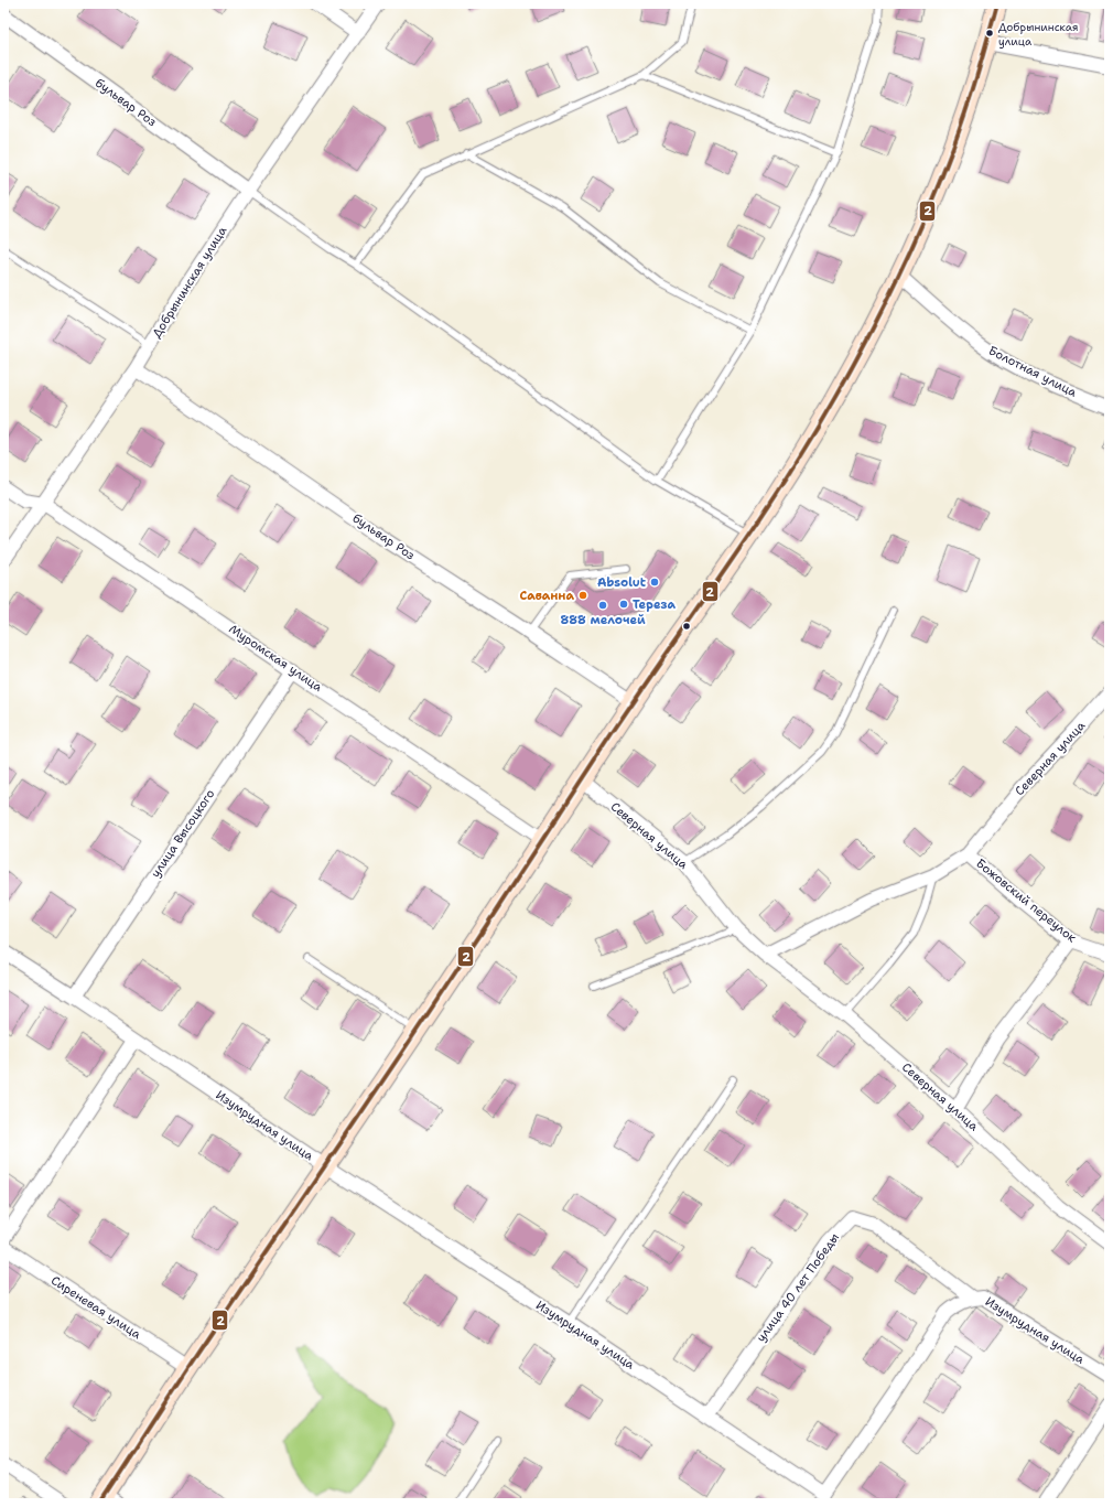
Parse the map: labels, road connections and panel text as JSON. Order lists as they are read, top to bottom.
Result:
{
  "streets": {
    "street": [
      "бульвар Роз",
      "Добрынинская улица",
      "Болотная улица",
      "Муромская улица",
      "Северная улица",
      "улица Высоцкого",
      "Божовский переулок",
      "Изумрудная улица",
      "улица 40 лет Победы",
      "Сиреневая улица"
    ]
  },
  "crossings": [
    ["бульвар Роз", "Добрынинская улица"],
    ["Добрынинская улица", "Муромская улица"],
    ["Муромская улица", "улица Высоцкого"],
    ["Северная улица", "Божовский переулок"],
    ["улица Высоцкого", "Изумрудная улица"],
    ["Изумрудная улица", "улица 40 лет Победы"]
  ],
  "places": [
    "Добрынинская улица",
    "Absolut",
    "Саванна",
    "Тереза",
    "888 мелочей"
  ],
  "lines": ["transit line 2"]
}
